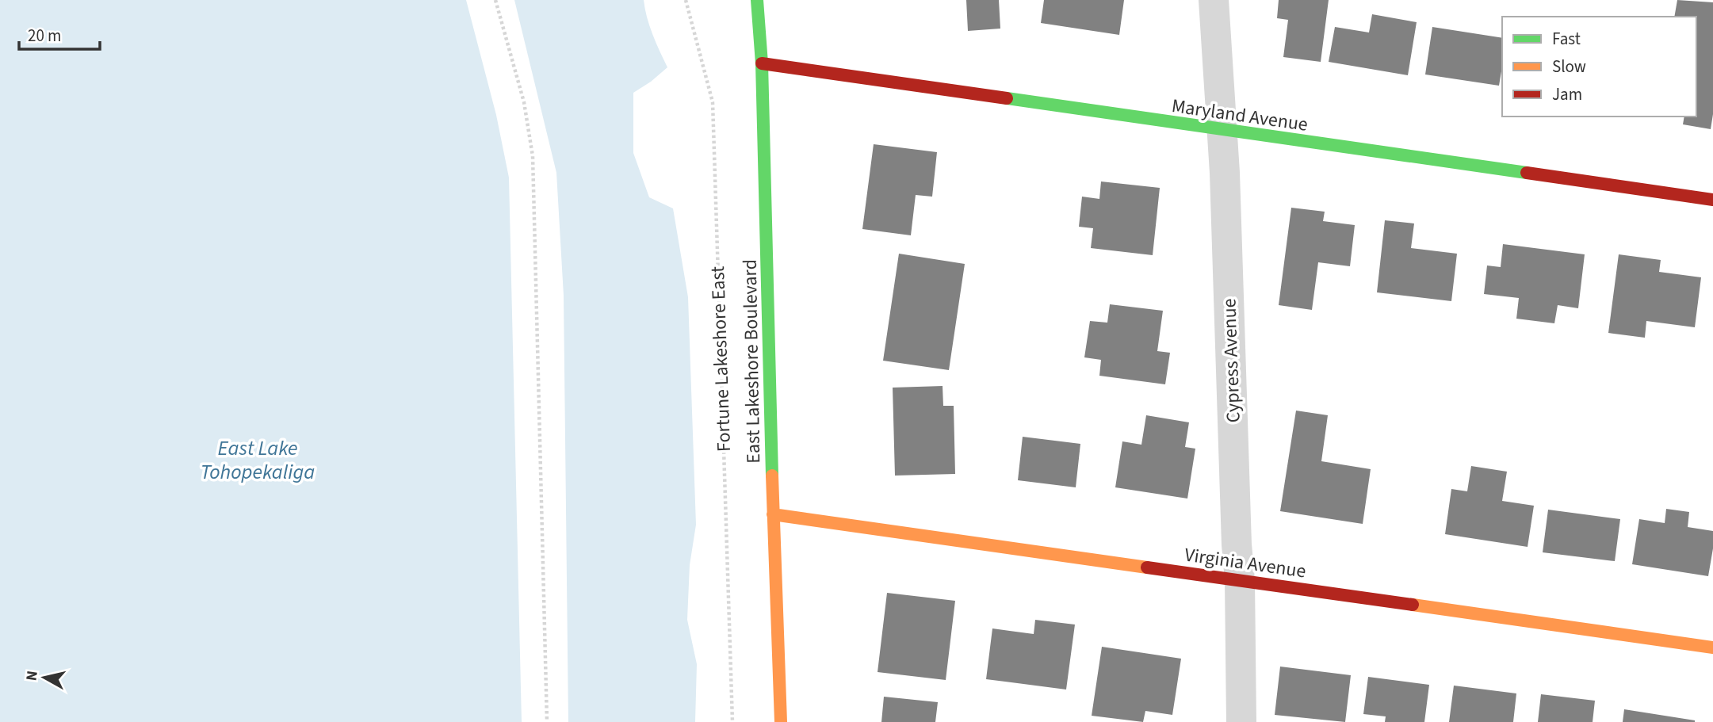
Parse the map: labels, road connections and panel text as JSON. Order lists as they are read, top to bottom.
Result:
{
  "streets": {
    "street": [
      "Maryland Avenue",
      "Cypress Avenue",
      "East Lakeshore Boulevard",
      "Virginia Avenue"
    ],
    "path": ["Fortune Lakeshore East"]
  },
  "crossings": [
    ["Maryland Avenue", "Cypress Avenue"],
    ["Maryland Avenue", "East Lakeshore Boulevard"],
    ["Cypress Avenue", "Virginia Avenue"],
    ["East Lakeshore Boulevard", "Virginia Avenue"]
  ],
  "water": ["East Lake Tohopekaliga"],
  "legend": ["Fast", "Slow", "Jam"],
  "scale_bar": "20 m",
  "north": "left"
}
